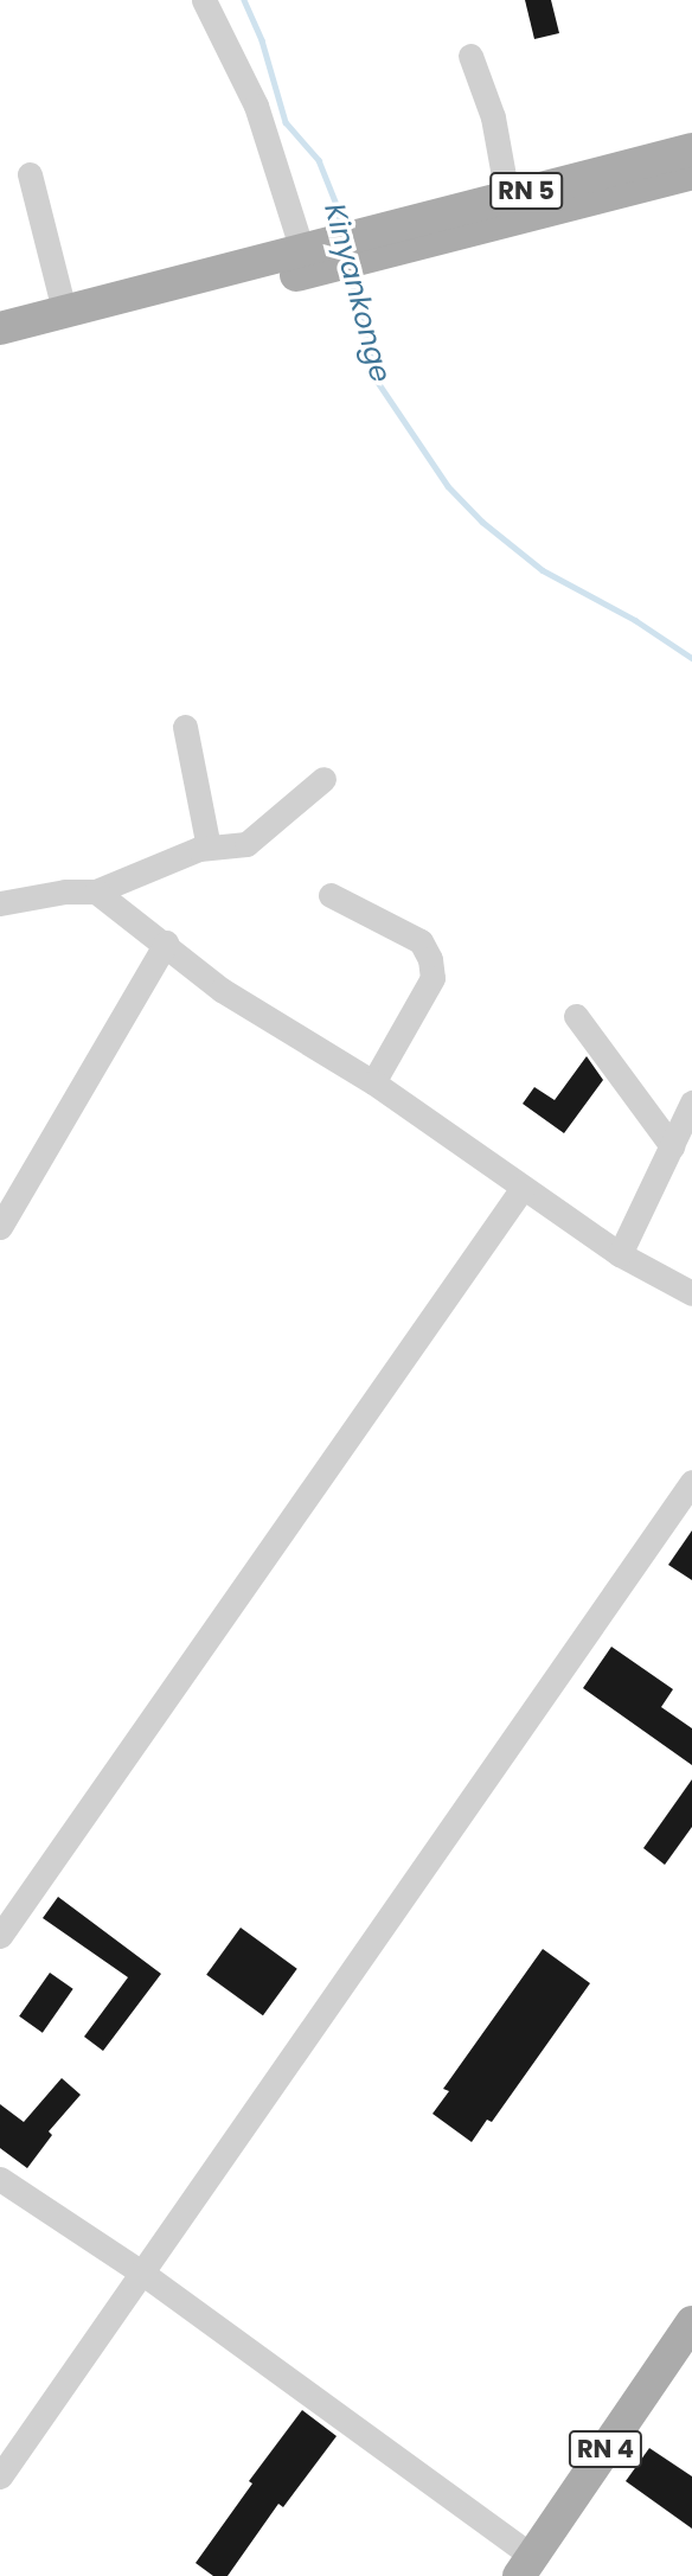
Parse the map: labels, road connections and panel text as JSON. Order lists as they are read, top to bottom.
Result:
{
  "streets": {
    "main road": ["RN 5", "RN 4"]
  },
  "water": ["Kinyankonge"]
}
